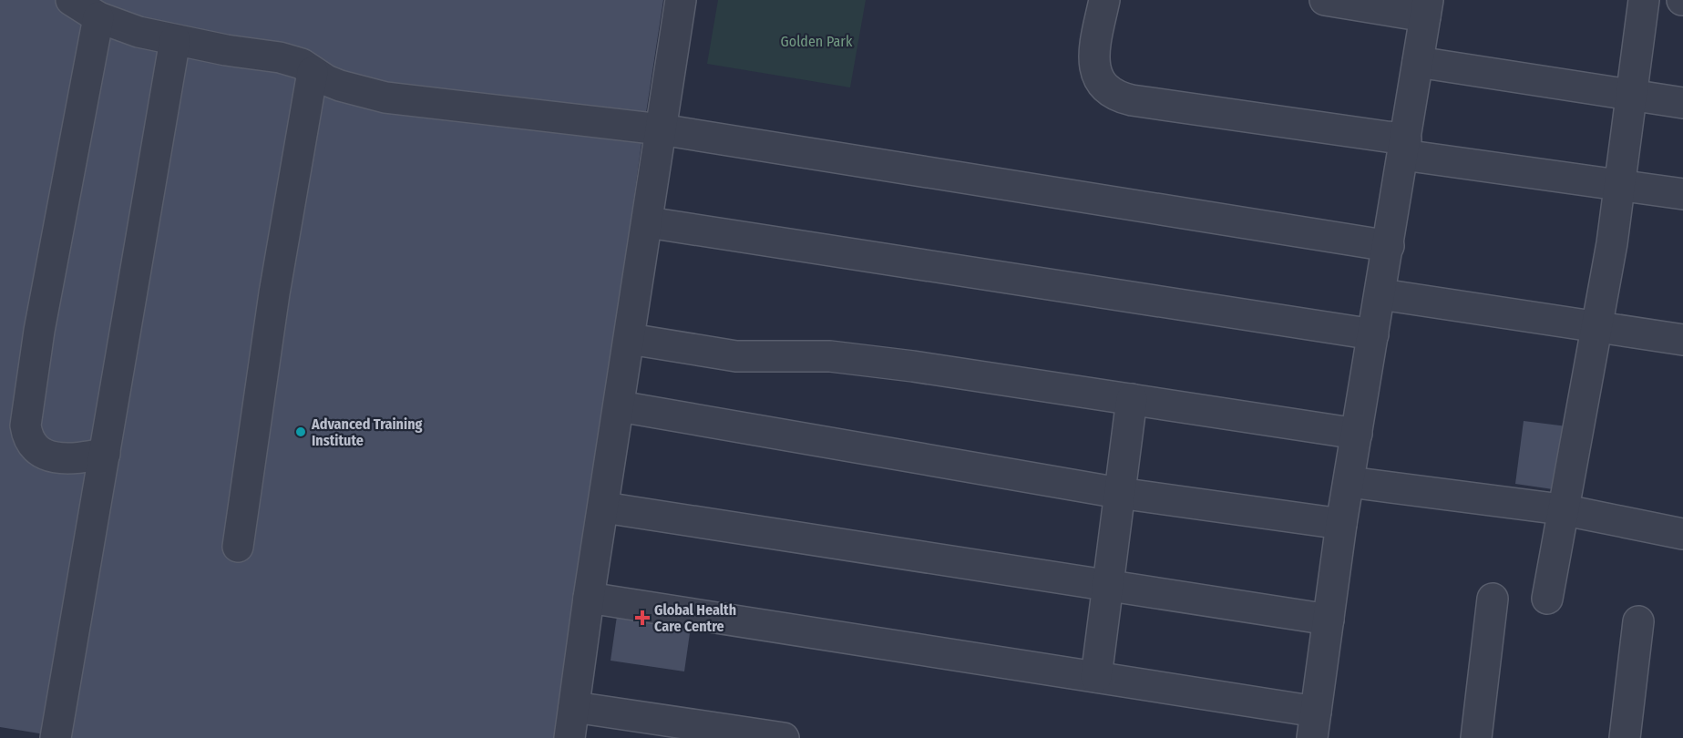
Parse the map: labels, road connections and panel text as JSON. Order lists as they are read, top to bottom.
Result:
{
  "parks": ["Golden Park"],
  "places": {
    "other": ["Advanced Training Institute"],
    "health": ["Global Health Care Centre"]
  }
}
